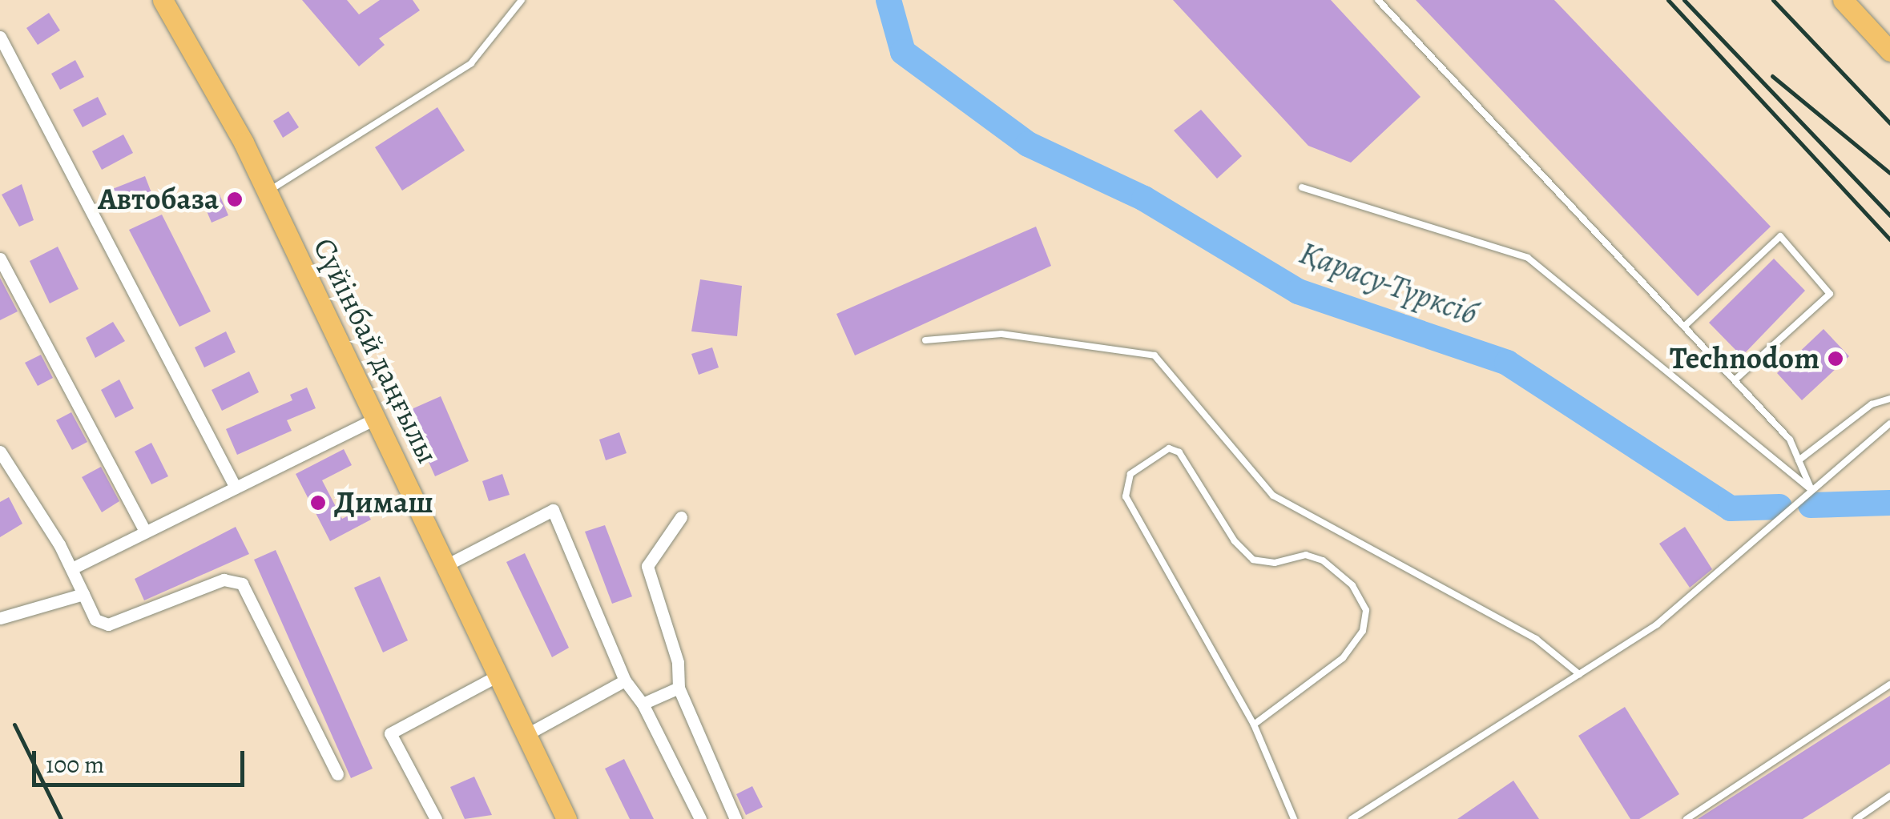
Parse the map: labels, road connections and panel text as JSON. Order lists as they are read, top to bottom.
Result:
{
  "streets": {
    "main road": ["Сүйінбай даңғылы"]
  },
  "water": ["Қарасу-Түрксіб"],
  "places": ["Автобаза", "Technodom", "Димаш"],
  "scale_bar": "100 m"
}
